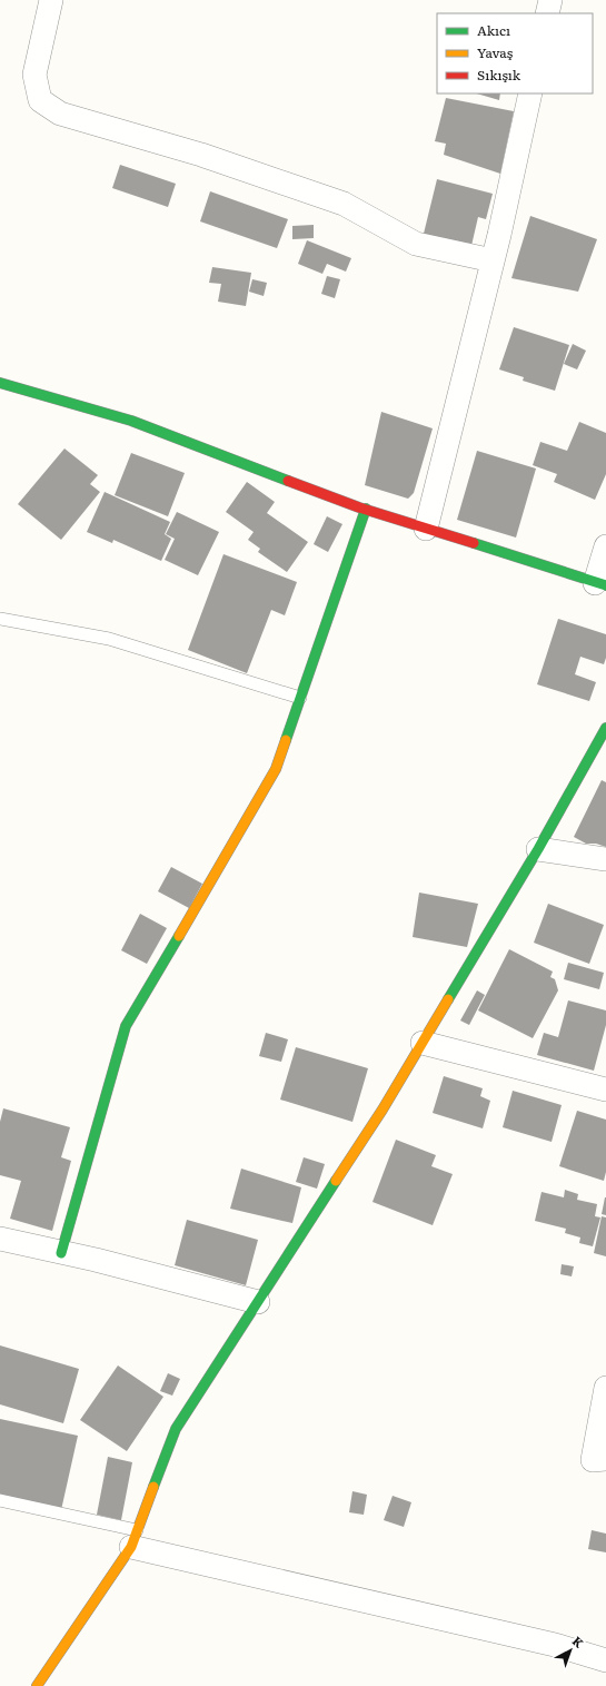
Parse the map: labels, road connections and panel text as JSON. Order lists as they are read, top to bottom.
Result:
{
  "legend": ["Akıcı", "Yavaş", "Sıkışık"],
  "north": "top right"
}
